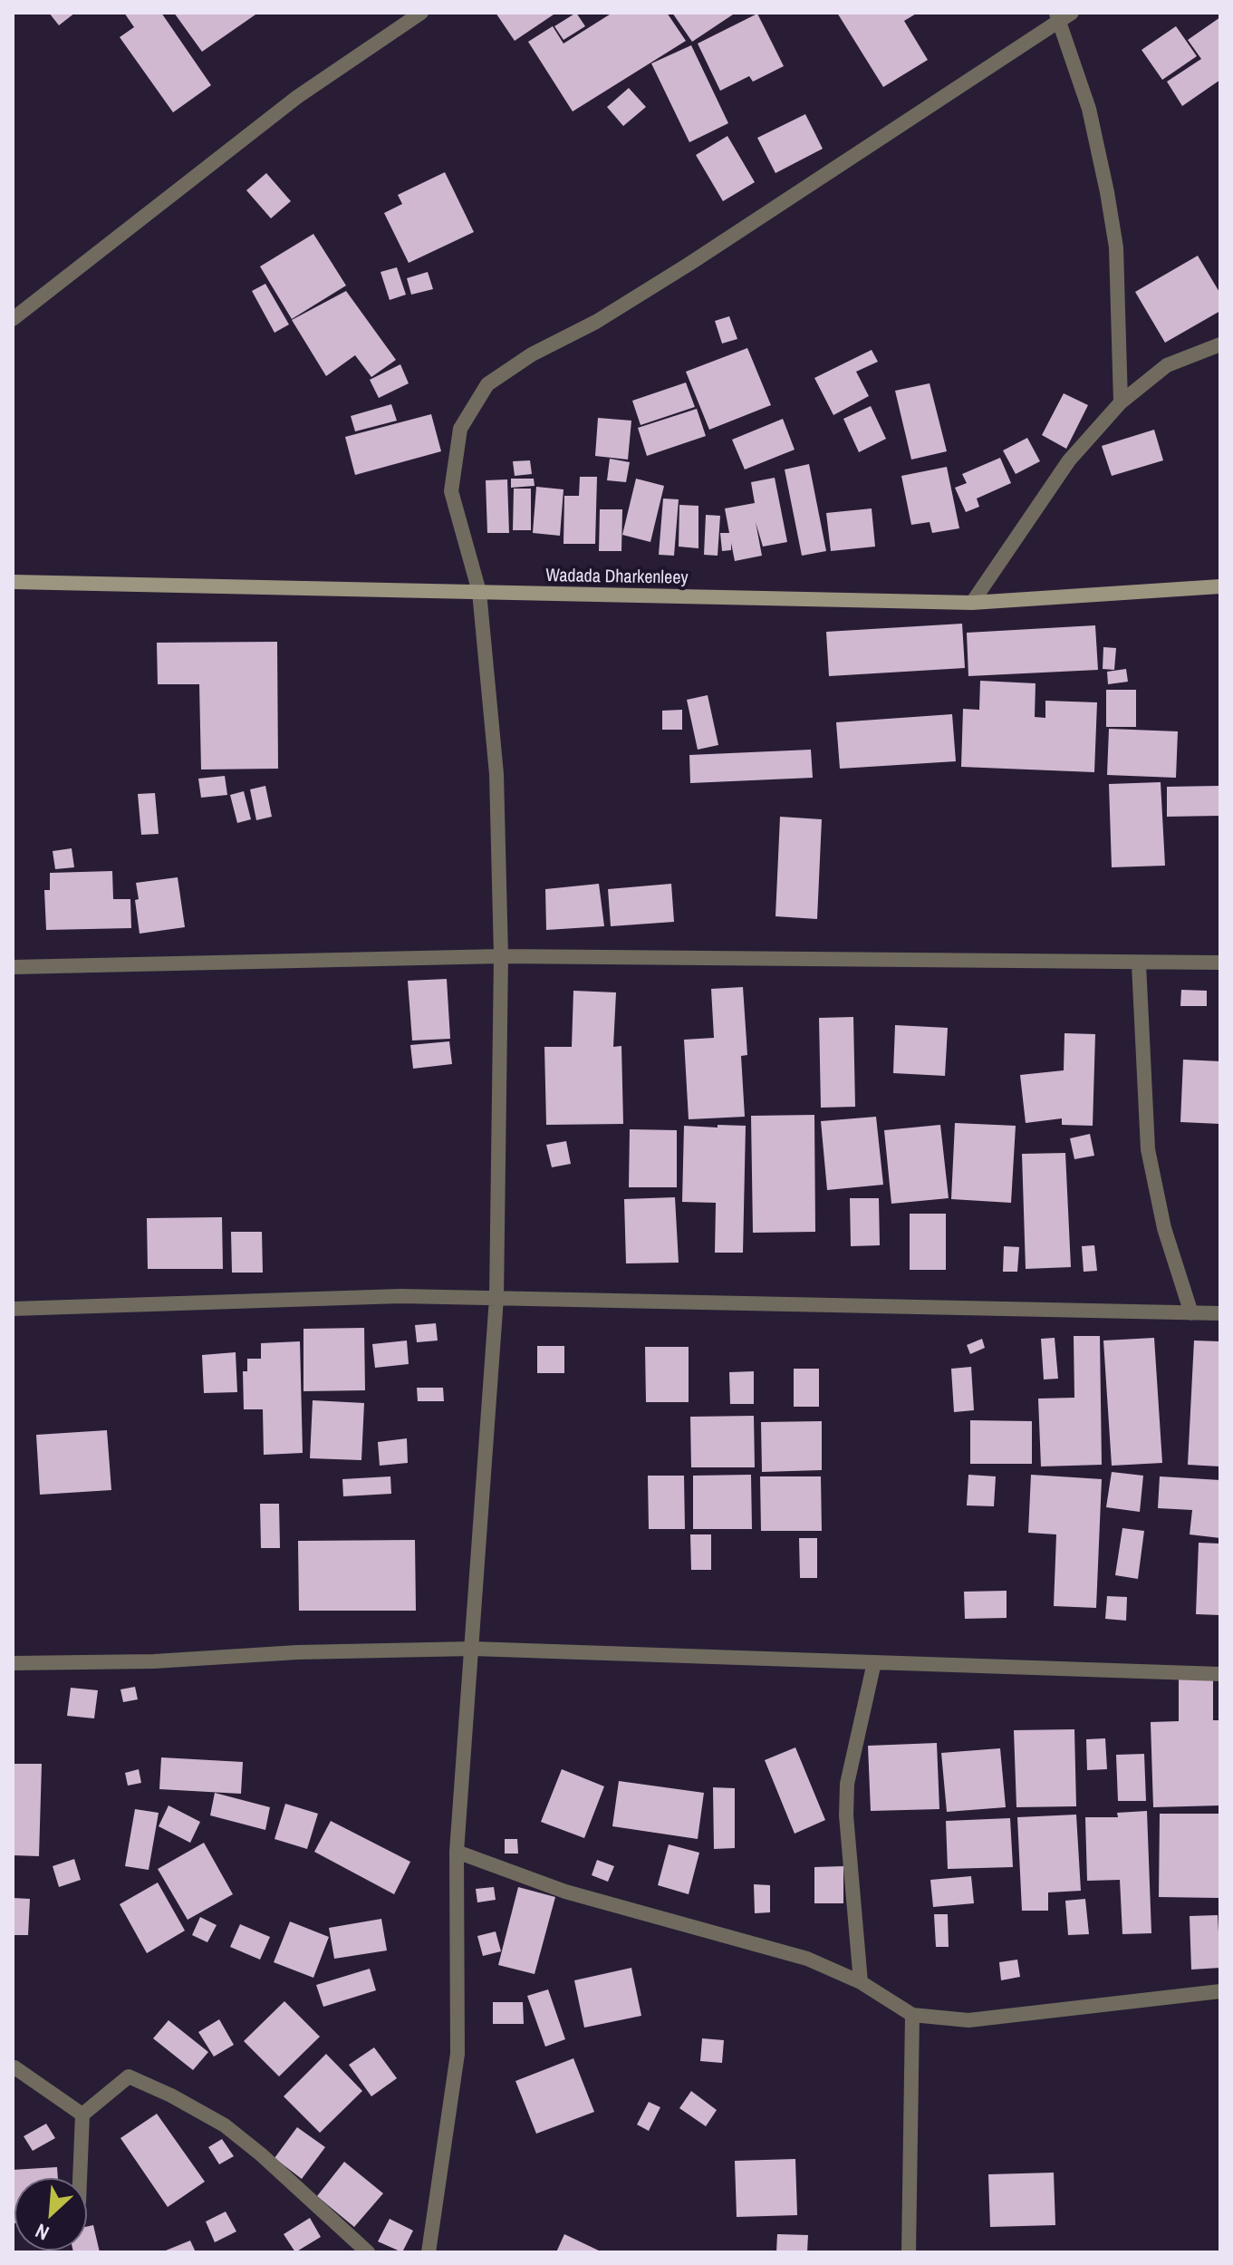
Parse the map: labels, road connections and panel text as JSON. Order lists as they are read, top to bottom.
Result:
{
  "streets": {
    "main road": ["Wadada Dharkenleey"]
  },
  "north": "bottom left"
}
